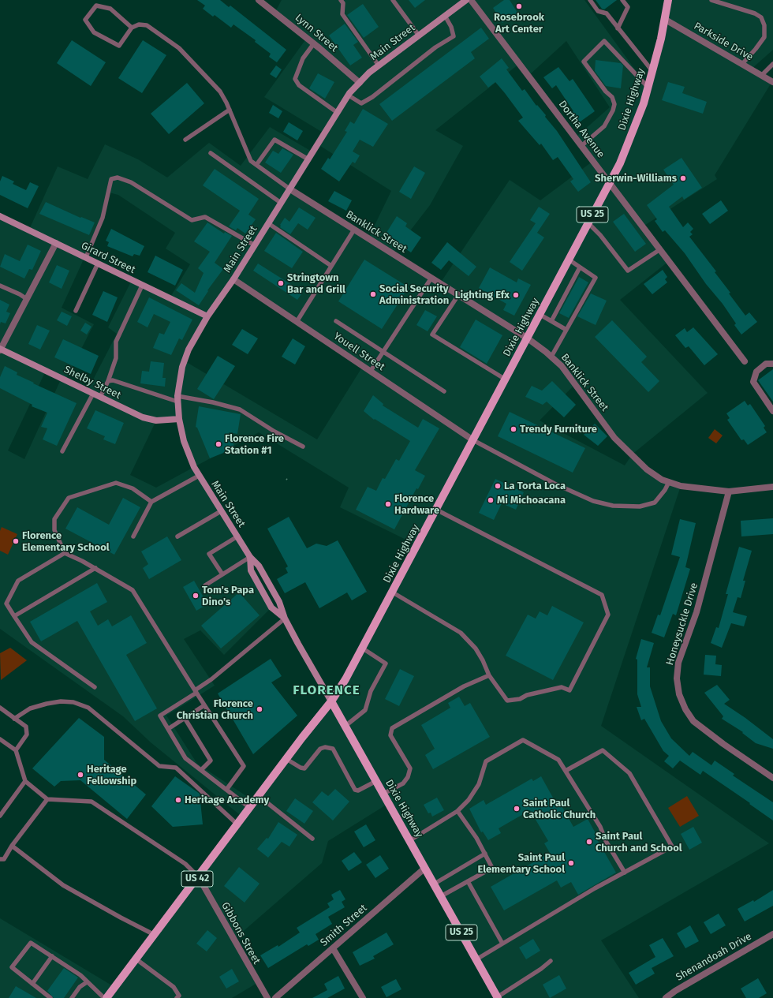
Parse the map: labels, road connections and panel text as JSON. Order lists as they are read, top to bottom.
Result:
{
  "streets": {
    "main road": ["Dixie Highway", "US 25", "US 42"],
    "street": [
      "Lynn Street",
      "Parkside Drive",
      "Main Street",
      "Dortha Avenue",
      "Banklick Street",
      "Girard Street",
      "Youell Street",
      "Shelby Street",
      "Honeysuckle Drive",
      "Smith Street",
      "Gibbons Street",
      "Shenandoah Drive"
    ]
  },
  "crossings": [
    ["Lynn Street", "Main Street"],
    ["Parkside Drive", "Dixie Highway"],
    ["Main Street", "Dixie Highway"],
    ["Main Street", "Banklick Street"],
    ["Main Street", "Girard Street"],
    ["Main Street", "Youell Street"],
    ["Main Street", "Shelby Street"],
    ["Main Street", "US 42"],
    ["Dixie Highway", "Dortha Avenue"],
    ["Dixie Highway", "Banklick Street"],
    ["Dixie Highway", "Youell Street"],
    ["Dixie Highway", "US 42"],
    ["Dixie Highway", "Smith Street"],
    ["Banklick Street", "Honeysuckle Drive"],
    ["US 42", "Gibbons Street"]
  ],
  "districts": ["FLORENCE"],
  "places": [
    "Rosebrook Art Center",
    "Sherwin-Williams",
    "Stringtown Bar and Grill",
    "Social Security Administration",
    "Lighting Efx",
    "Trendy Furniture",
    "Florence Fire Station #1",
    "La Torta Loca",
    "Mi Michoacana",
    "Florence Hardware",
    "Florence Elementary School",
    "Tom's Papa Dino's",
    "Florence Christian Church",
    "Heritage Fellowship",
    "Heritage Academy",
    "Saint Paul Catholic Church",
    "Saint Paul Church and School",
    "Saint Paul Elementary School"
  ]
}
